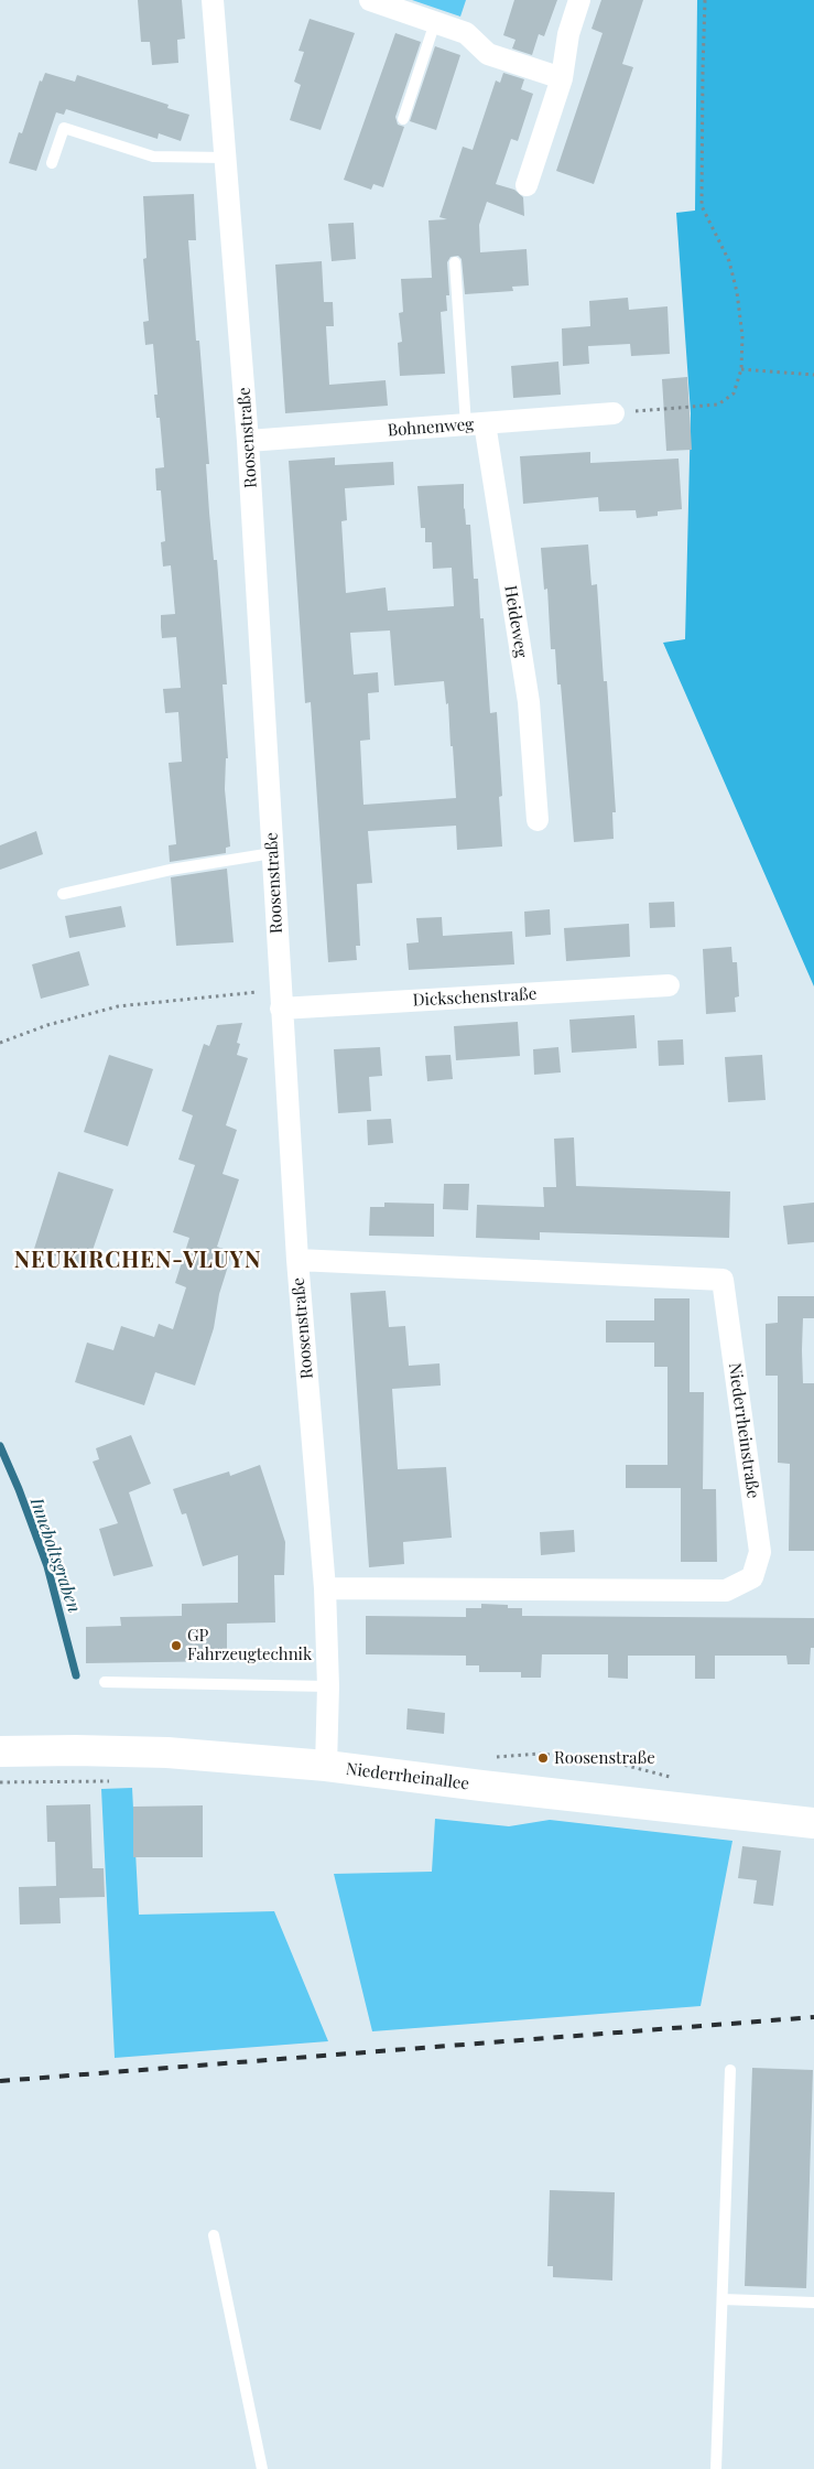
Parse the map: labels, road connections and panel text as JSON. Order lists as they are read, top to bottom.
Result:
{
  "streets": {
    "main road": ["Niederrheinallee"],
    "street": [
      "Bohnenweg",
      "Roosenstraße",
      "Heideweg",
      "Dickschenstraße",
      "Niederrheinstraße"
    ]
  },
  "crossings": [
    ["Bohnenweg", "Roosenstraße"],
    ["Bohnenweg", "Heideweg"],
    ["Roosenstraße", "Dickschenstraße"],
    ["Roosenstraße", "Niederrheinstraße"],
    ["Roosenstraße", "Niederrheinallee"]
  ],
  "districts": ["NEUKIRCHEN-VLUYN"],
  "water": ["Inneboltsgraben"],
  "places": ["GP Fahrzeugtechnik", "Roosenstraße"]
}
